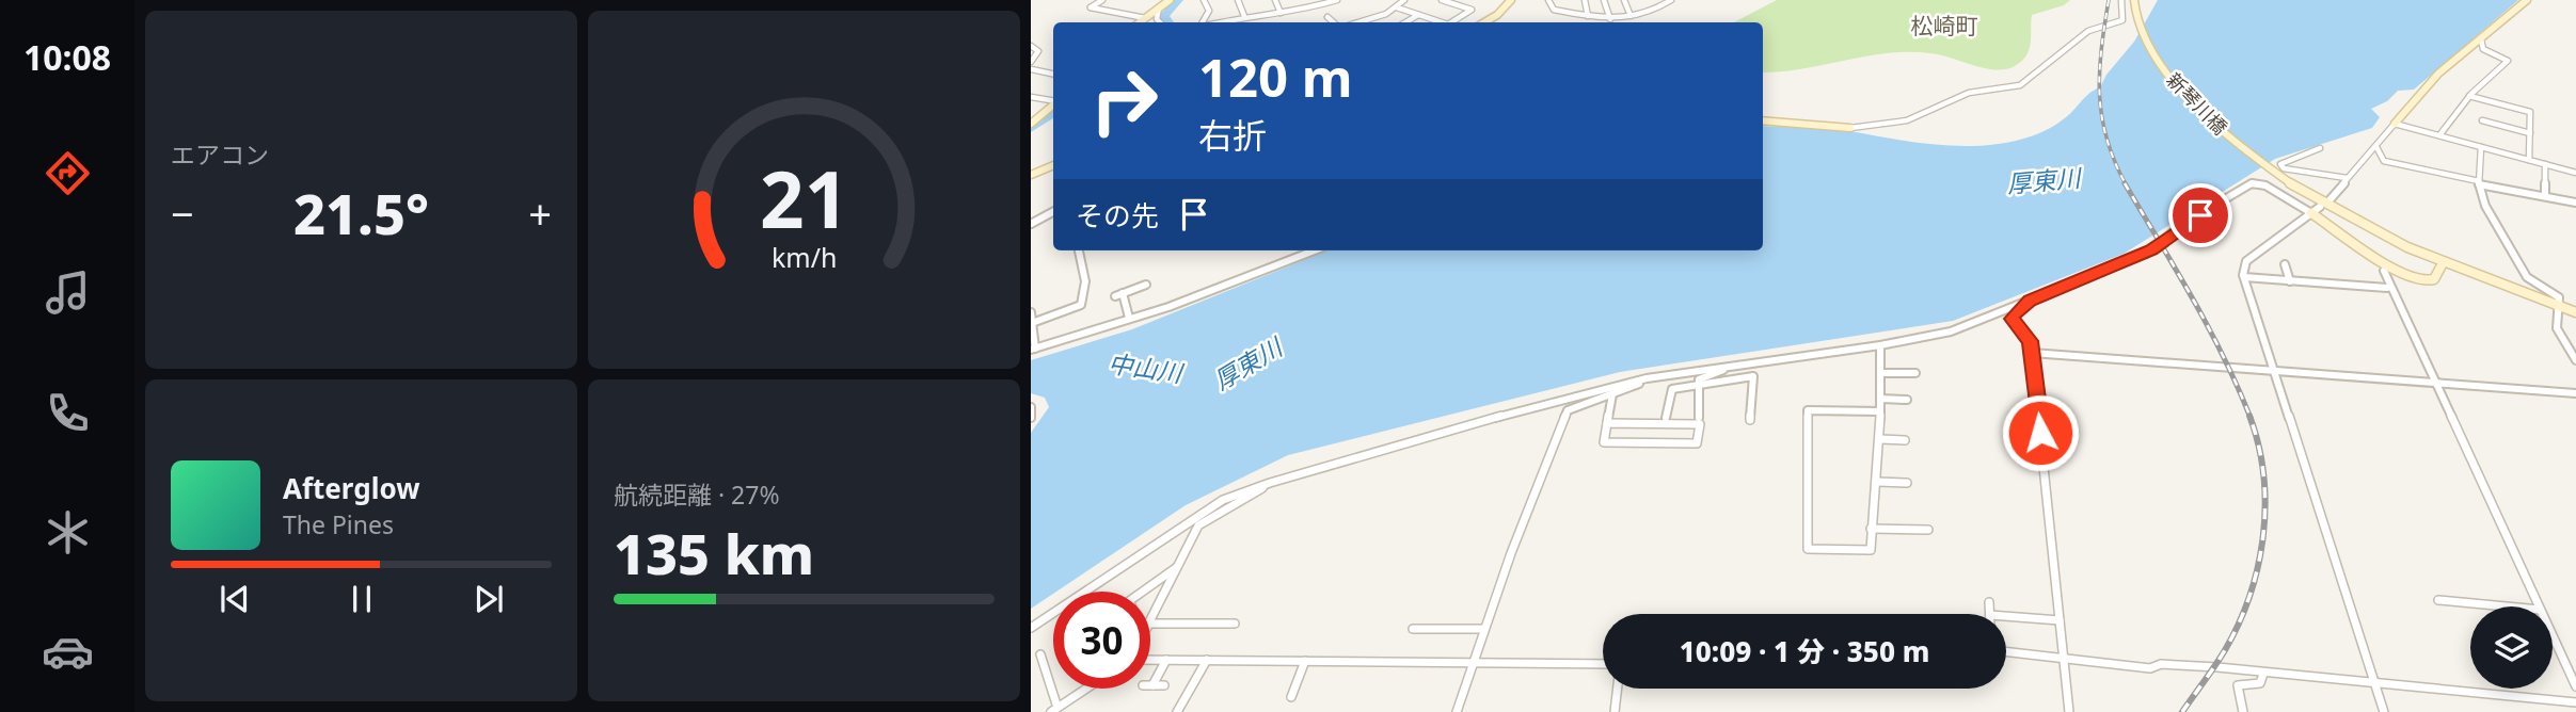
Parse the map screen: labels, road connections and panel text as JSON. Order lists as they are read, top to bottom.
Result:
{
  "streets": {
    "street": ["新琴川橋"]
  },
  "districts": ["松崎町"],
  "water": ["厚東川", "中山川"],
  "page": {
    "tabs": "10:08",
    "tile": [
      "エアコン",
      ["航続距離 · 27%", "135 km"]
    ],
    "turn": ["120 m", "右折"],
    "then": "その先",
    "heat": ["−", "21.5°", "+"],
    "song": ["Afterglow", "The Pines"],
    "limit": "30",
    "trip": "10:09 · 1 分 · 350 m",
    "gauge": ["21", "km/h"]
  }
}
